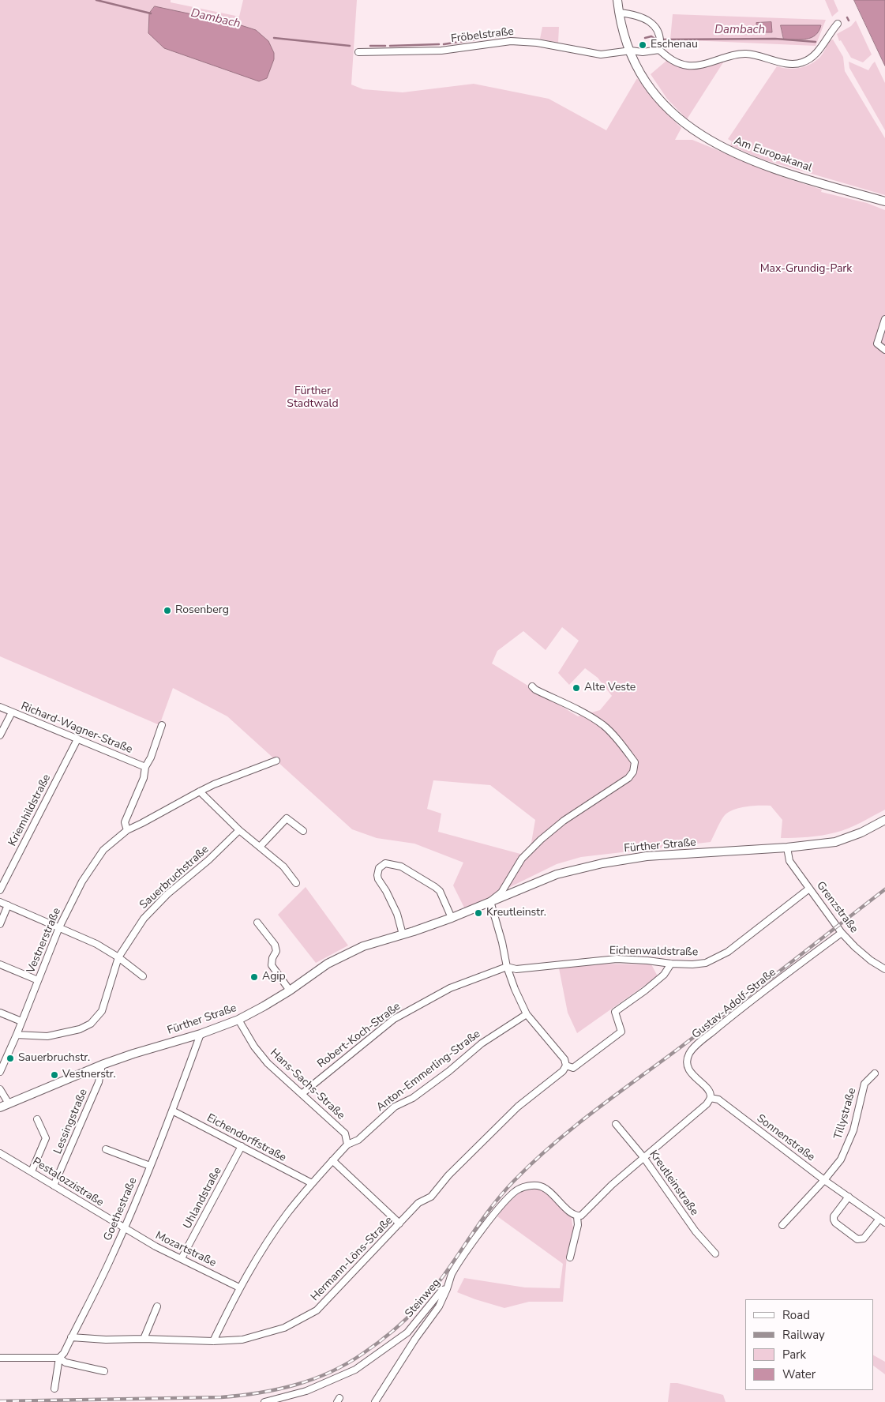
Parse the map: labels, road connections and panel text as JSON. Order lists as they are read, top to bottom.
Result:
{
  "streets": {
    "main road": ["Am Europakanal", "Fürther Straße"],
    "street": [
      "Fröbelstraße",
      "Richard-Wagner-Straße",
      "Kriemhildstraße",
      "Sauerbruchstraße",
      "Grenzstraße",
      "Vestnerstraße",
      "Eichenwaldstraße",
      "Gustav-Adolf-Straße",
      "Robert-Koch-Straße",
      "Anton-Emmerling-Straße",
      "Hans-Sachs-Straße",
      "Tillystraße",
      "Lessingstraße",
      "Eichendorffstraße",
      "Sonnenstraße",
      "Pestalozzistraße",
      "Kreutleinstraße",
      "Uhlandstraße",
      "Goethestraße",
      "Mozartstraße",
      "Hermann-Löns-Straße",
      "Steinweg"
    ]
  },
  "crossings": [
    ["Fröbelstraße", "Am Europakanal"],
    ["Richard-Wagner-Straße", "Kriemhildstraße"],
    ["Fürther Straße", "Grenzstraße"],
    ["Fürther Straße", "Hans-Sachs-Straße"],
    ["Fürther Straße", "Lessingstraße"],
    ["Fürther Straße", "Goethestraße"],
    ["Sauerbruchstraße", "Vestnerstraße"],
    ["Grenzstraße", "Eichenwaldstraße"],
    ["Grenzstraße", "Gustav-Adolf-Straße"],
    ["Eichenwaldstraße", "Robert-Koch-Straße"],
    ["Gustav-Adolf-Straße", "Sonnenstraße"],
    ["Robert-Koch-Straße", "Hans-Sachs-Straße"],
    ["Anton-Emmerling-Straße", "Hans-Sachs-Straße"],
    ["Anton-Emmerling-Straße", "Eichendorffstraße"],
    ["Anton-Emmerling-Straße", "Mozartstraße"],
    ["Anton-Emmerling-Straße", "Hermann-Löns-Straße"],
    ["Tillystraße", "Sonnenstraße"],
    ["Lessingstraße", "Pestalozzistraße"],
    ["Eichendorffstraße", "Uhlandstraße"],
    ["Eichendorffstraße", "Goethestraße"],
    ["Pestalozzistraße", "Goethestraße"],
    ["Pestalozzistraße", "Mozartstraße"],
    ["Uhlandstraße", "Mozartstraße"],
    ["Goethestraße", "Mozartstraße"],
    ["Goethestraße", "Hermann-Löns-Straße"]
  ],
  "water": ["Dambach"],
  "parks": ["Max-Grundig-Park", "Fürther Stadtwald"],
  "places": [
    "Eschenau",
    "Rosenberg",
    "Alte Veste",
    "Kreutleinstr.",
    "Agip",
    "Sauerbruchstr.",
    "Vestnerstr."
  ],
  "legend": [
    "Road",
    "Railway",
    "Park",
    "Water"
  ]
}
